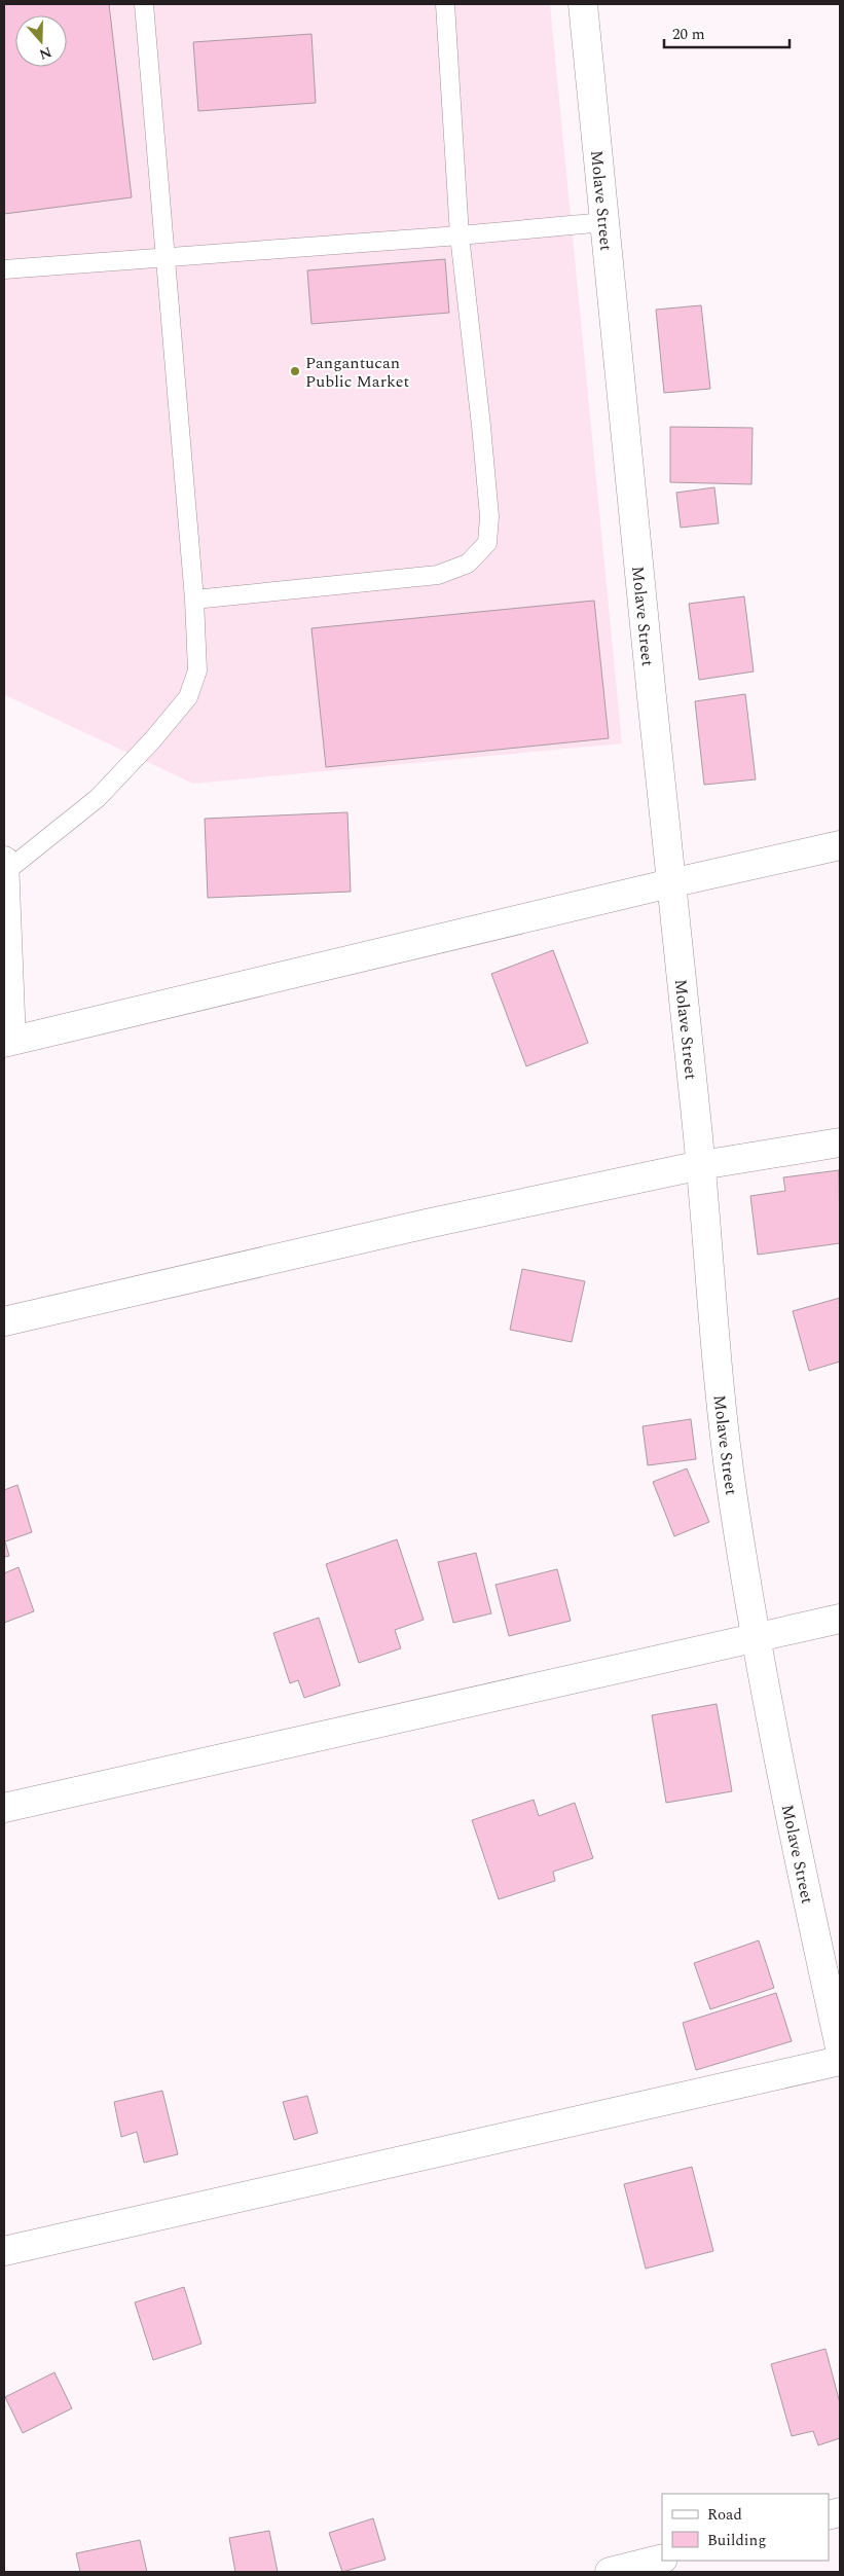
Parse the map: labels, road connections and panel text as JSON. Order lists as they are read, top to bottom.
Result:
{
  "streets": {
    "street": ["Molave Street"]
  },
  "places": ["Pangantucan Public Market"],
  "legend": ["Road", "Building"],
  "scale_bar": "20 m",
  "north": "bottom"
}
